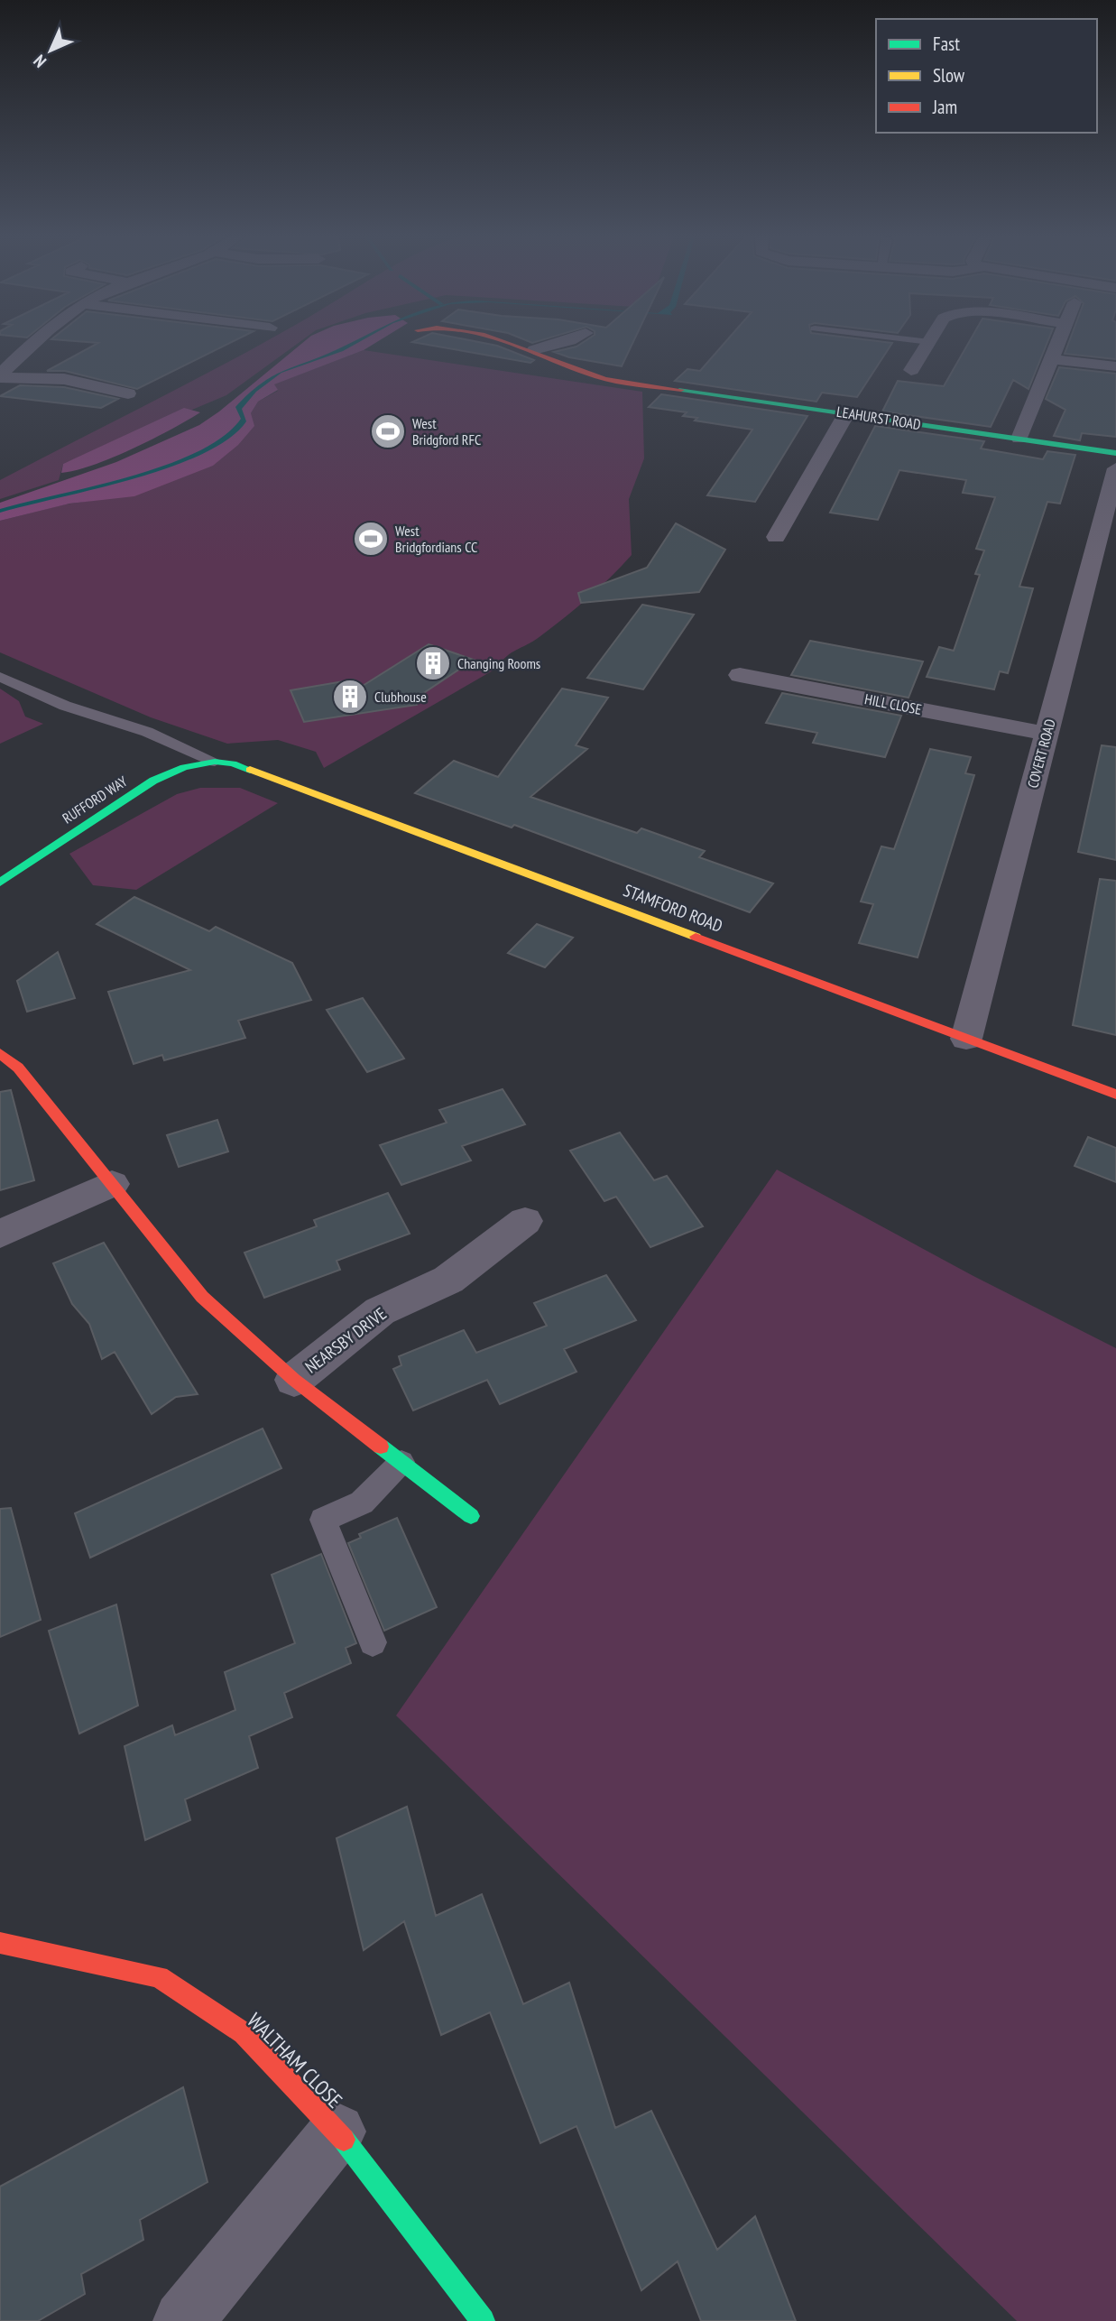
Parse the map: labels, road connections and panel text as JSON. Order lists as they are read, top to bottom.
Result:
{
  "streets": {
    "street": [
      "LEAHURST ROAD",
      "HILL CLOSE",
      "COVERT ROAD",
      "RUFFORD WAY",
      "STAMFORD ROAD",
      "NEARSBY DRIVE",
      "WALTHAM CLOSE"
    ]
  },
  "crossings": [
    ["HILL CLOSE", "COVERT ROAD"],
    ["COVERT ROAD", "STAMFORD ROAD"],
    ["RUFFORD WAY", "STAMFORD ROAD"]
  ],
  "places": {
    "sports": ["West Bridgford RFC", "West Bridgfordians CC"],
    "building": ["Changing Rooms", "Clubhouse"]
  },
  "legend": ["Fast", "Slow", "Jam"],
  "north": "bottom left"
}
